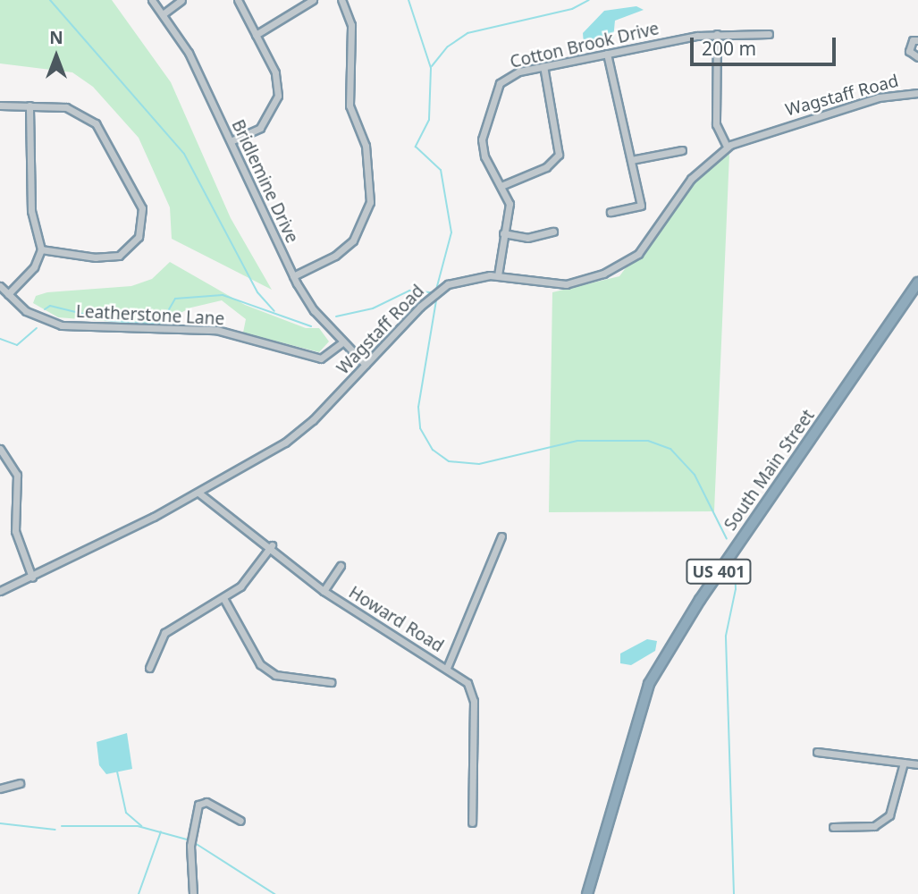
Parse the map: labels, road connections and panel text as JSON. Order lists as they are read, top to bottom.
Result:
{
  "streets": {
    "highway": ["South Main Street", "US 401"],
    "street": [
      "Cotton Brook Drive",
      "Wagstaff Road",
      "Bridlemine Drive",
      "Leatherstone Lane",
      "Howard Road"
    ]
  },
  "crossings": [
    ["Cotton Brook Drive", "Wagstaff Road"],
    ["Wagstaff Road", "Bridlemine Drive"],
    ["Wagstaff Road", "Howard Road"],
    ["Bridlemine Drive", "Leatherstone Lane"]
  ],
  "scale_bar": "200 m",
  "north": "top"
}
